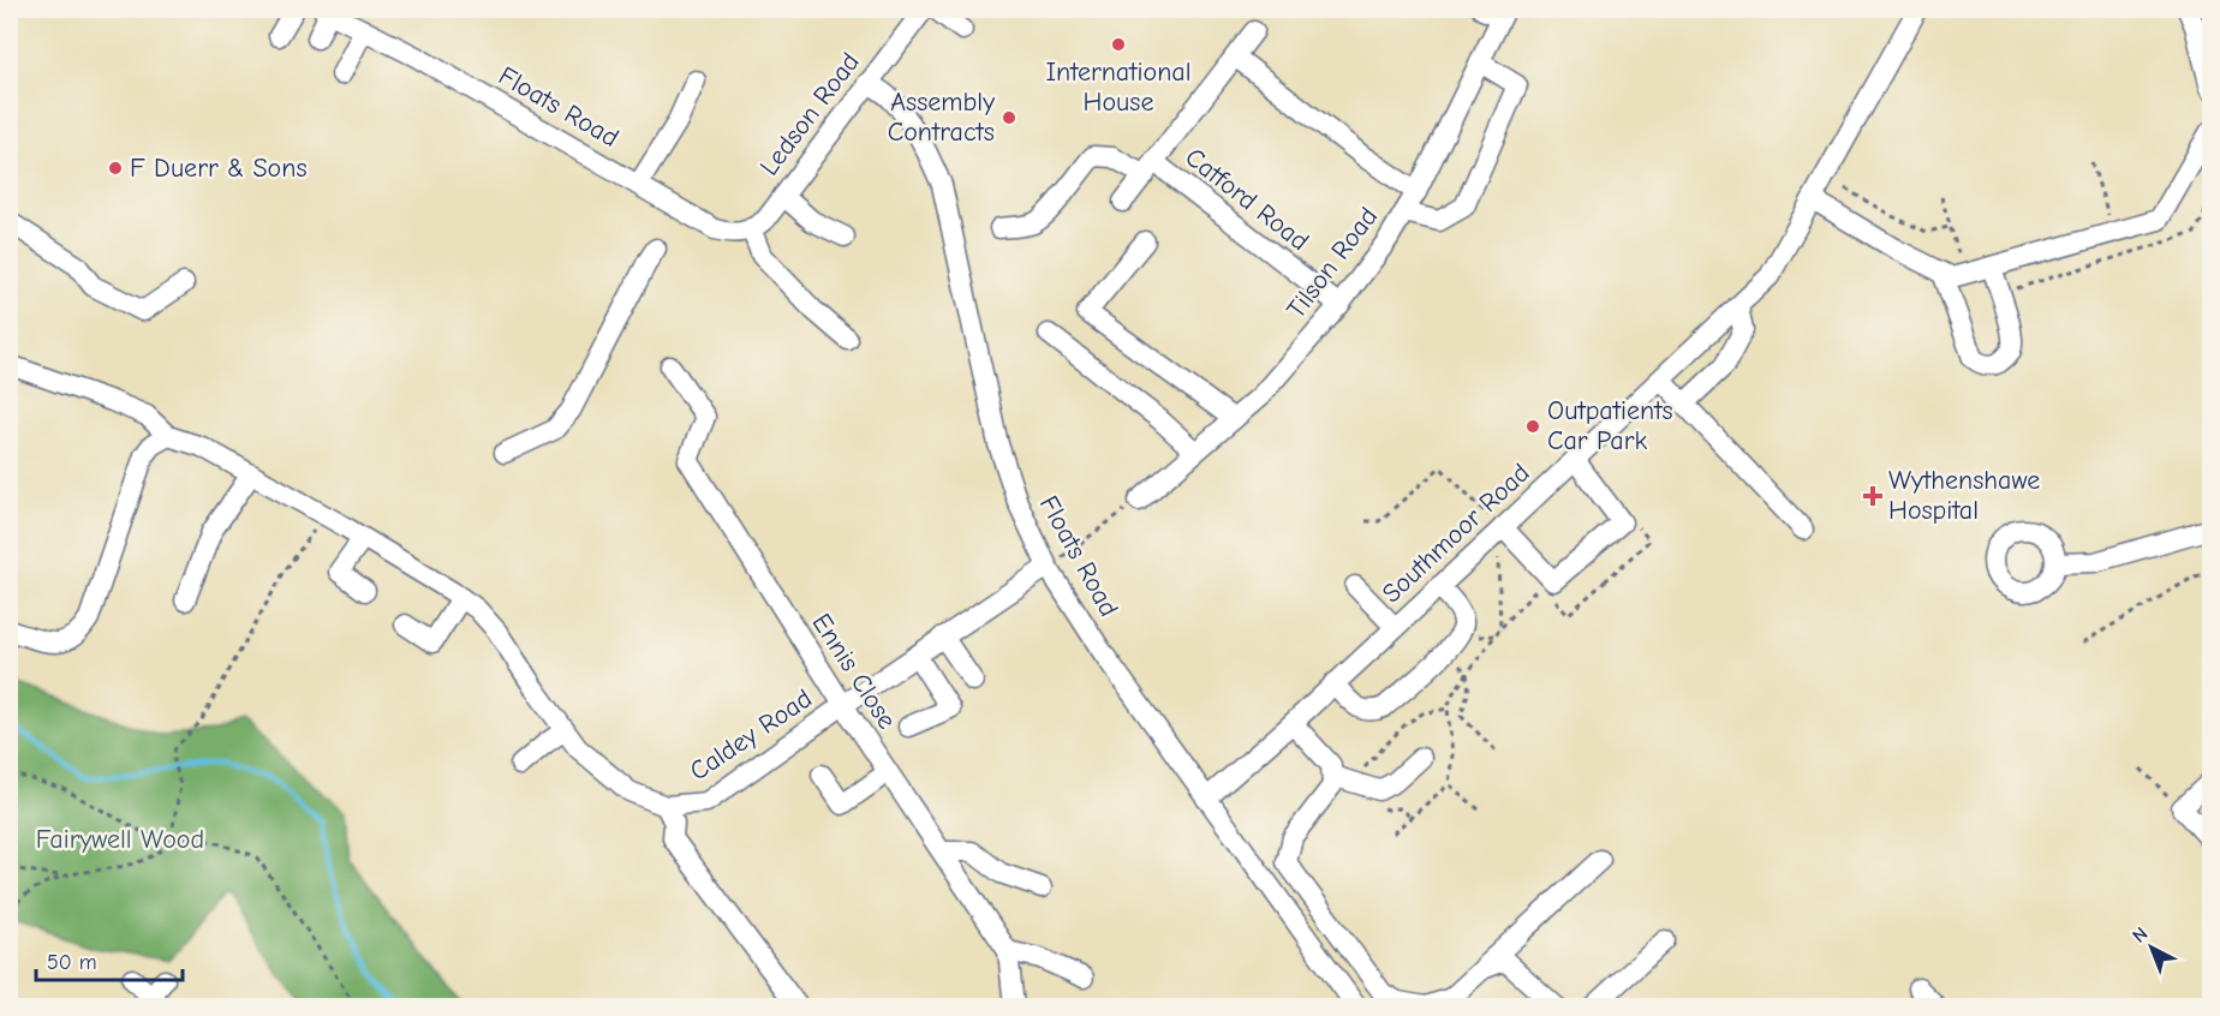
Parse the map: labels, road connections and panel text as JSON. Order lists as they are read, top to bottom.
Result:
{
  "streets": {
    "street": [
      "Floats Road",
      "Ledson Road",
      "Catford Road",
      "Tilson Road",
      "Southmoor Road",
      "Ennis Close",
      "Caldey Road"
    ]
  },
  "crossings": [
    ["Floats Road", "Ledson Road"],
    ["Floats Road", "Southmoor Road"],
    ["Floats Road", "Caldey Road"],
    ["Catford Road", "Tilson Road"],
    ["Ennis Close", "Caldey Road"]
  ],
  "parks": ["Fairywell Wood"],
  "places": {
    "other": [
      "International House",
      "Assembly Contracts",
      "F Duerr & Sons",
      "Outpatients Car Park"
    ],
    "health": ["Wythenshawe Hospital"]
  },
  "scale_bar": "50 m",
  "north": "top left"
}
